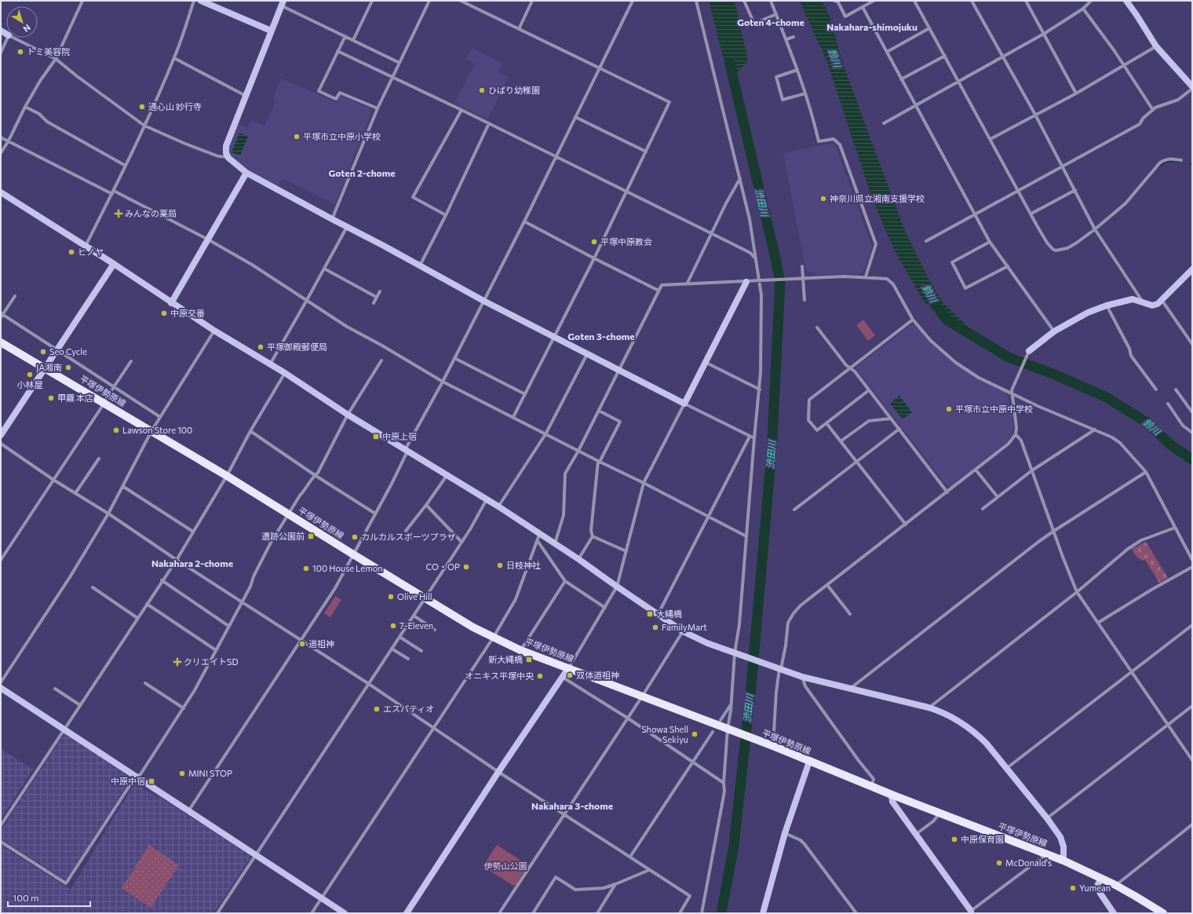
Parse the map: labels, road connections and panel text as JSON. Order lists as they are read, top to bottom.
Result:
{
  "streets": {
    "main road": ["平塚伊勢原線"]
  },
  "districts": [
    "Goten 4-chome",
    "Nakahara-shimojuku",
    "Goten 2-chome",
    "Goten 3-chome",
    "Nakahara 2-chome",
    "Nakahara 3-chome"
  ],
  "water": ["鈴川", "渋田川"],
  "parks": ["伊勢山公園"],
  "places": {
    "other": [
      "トミ美容院",
      "ひばり幼稚園",
      "通心山 妙行寺",
      "平塚市立中原小学校",
      "神奈川県立湘南支援学校",
      "平塚中原教会",
      "ヒノヤ",
      "中原交番",
      "平塚御殿郵便局",
      "Seo Cycle",
      "JA湘南",
      "小林屋",
      "甲羅 本店",
      "平塚市立中原中学校",
      "Lawson Store 100",
      "カルカルスポーツプラザ",
      "日枝神社",
      "CO・OP",
      "100 House Lemon",
      "Olive Hill",
      "7-Eleven",
      "FamilyMart",
      "道祖神",
      "双体道祖神",
      "オニキス平塚中央",
      "エスパティオ",
      "Showa Shell Sekiyu",
      "MINI STOP",
      "中原保育園",
      "McDonald's",
      "Yumean"
    ],
    "health": ["みんなの薬局", "クリエイトSD"],
    "transit": [
      "中原上宿",
      "遺跡公園前",
      "大縄橋",
      "新大縄橋",
      "中原中宿"
    ]
  },
  "scale_bar": "100 m",
  "north": "bottom right"
}
